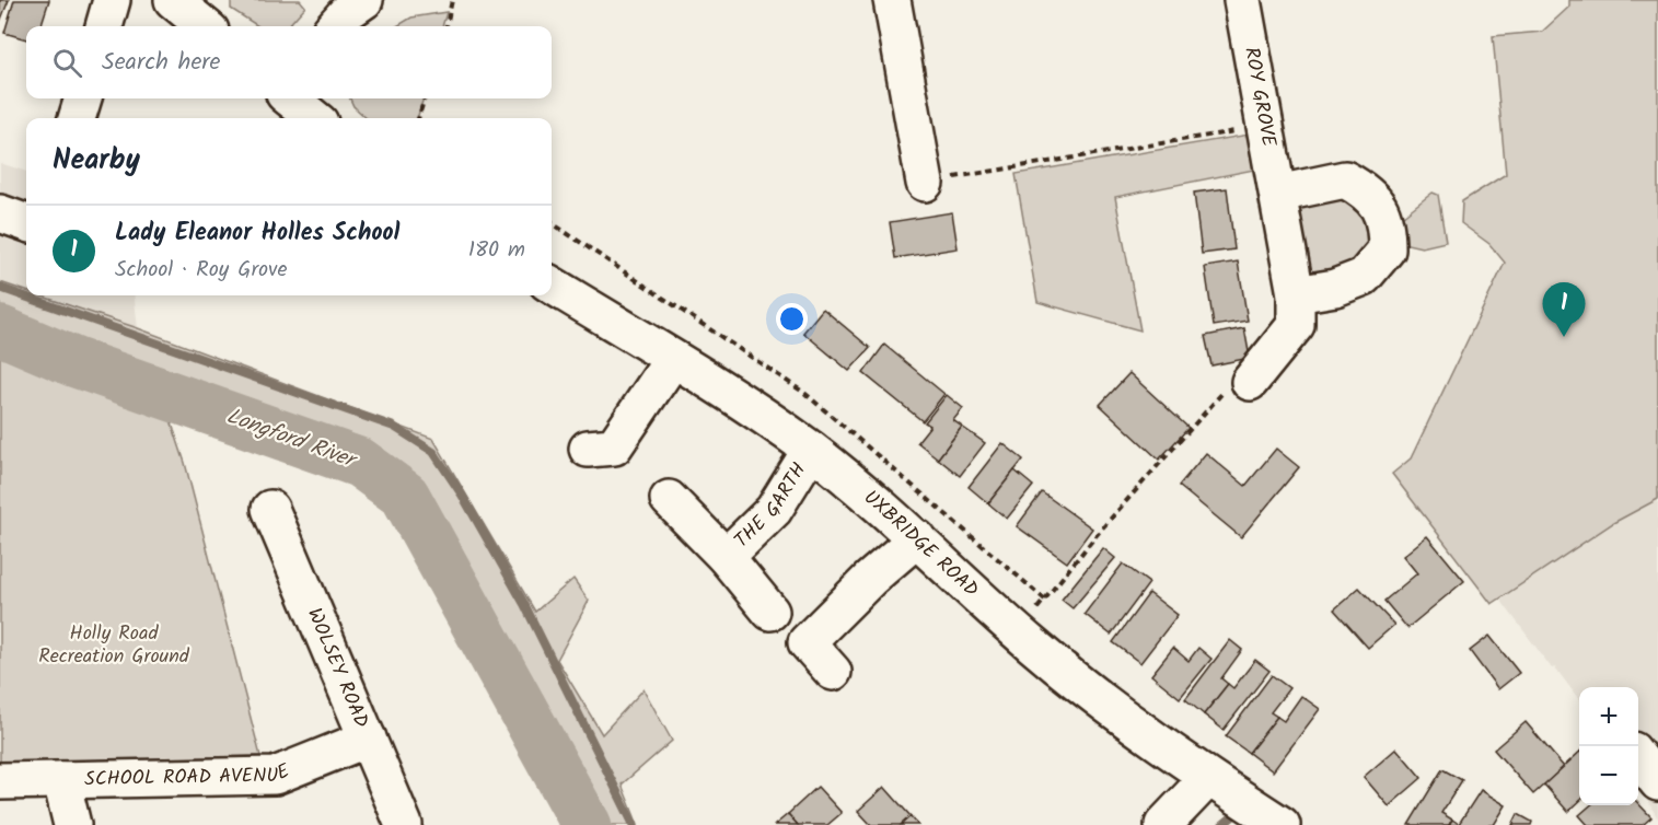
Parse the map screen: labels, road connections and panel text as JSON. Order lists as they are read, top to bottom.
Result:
{
  "streets": {
    "street": [
      "ROY GROVE",
      "THE GARTH",
      "UXBRIDGE ROAD",
      "WOLSEY ROAD",
      "SCHOOL ROAD AVENUE"
    ]
  },
  "crossings": [
    ["THE GARTH", "UXBRIDGE ROAD"],
    ["WOLSEY ROAD", "SCHOOL ROAD AVENUE"]
  ],
  "water": ["Longford River"],
  "parks": ["Holly Road Recreation Ground"],
  "page": {
    "search": "Search here",
    "heading": "Nearby",
    "list": [
      {
        "mark": "1",
        "name": "Lady Eleanor Holles School",
        "note": "School · Roy Grove",
        "value": "180 m"
      }
    ],
    "pins": "1",
    "map_buttons": ["+", "−"]
  }
}
